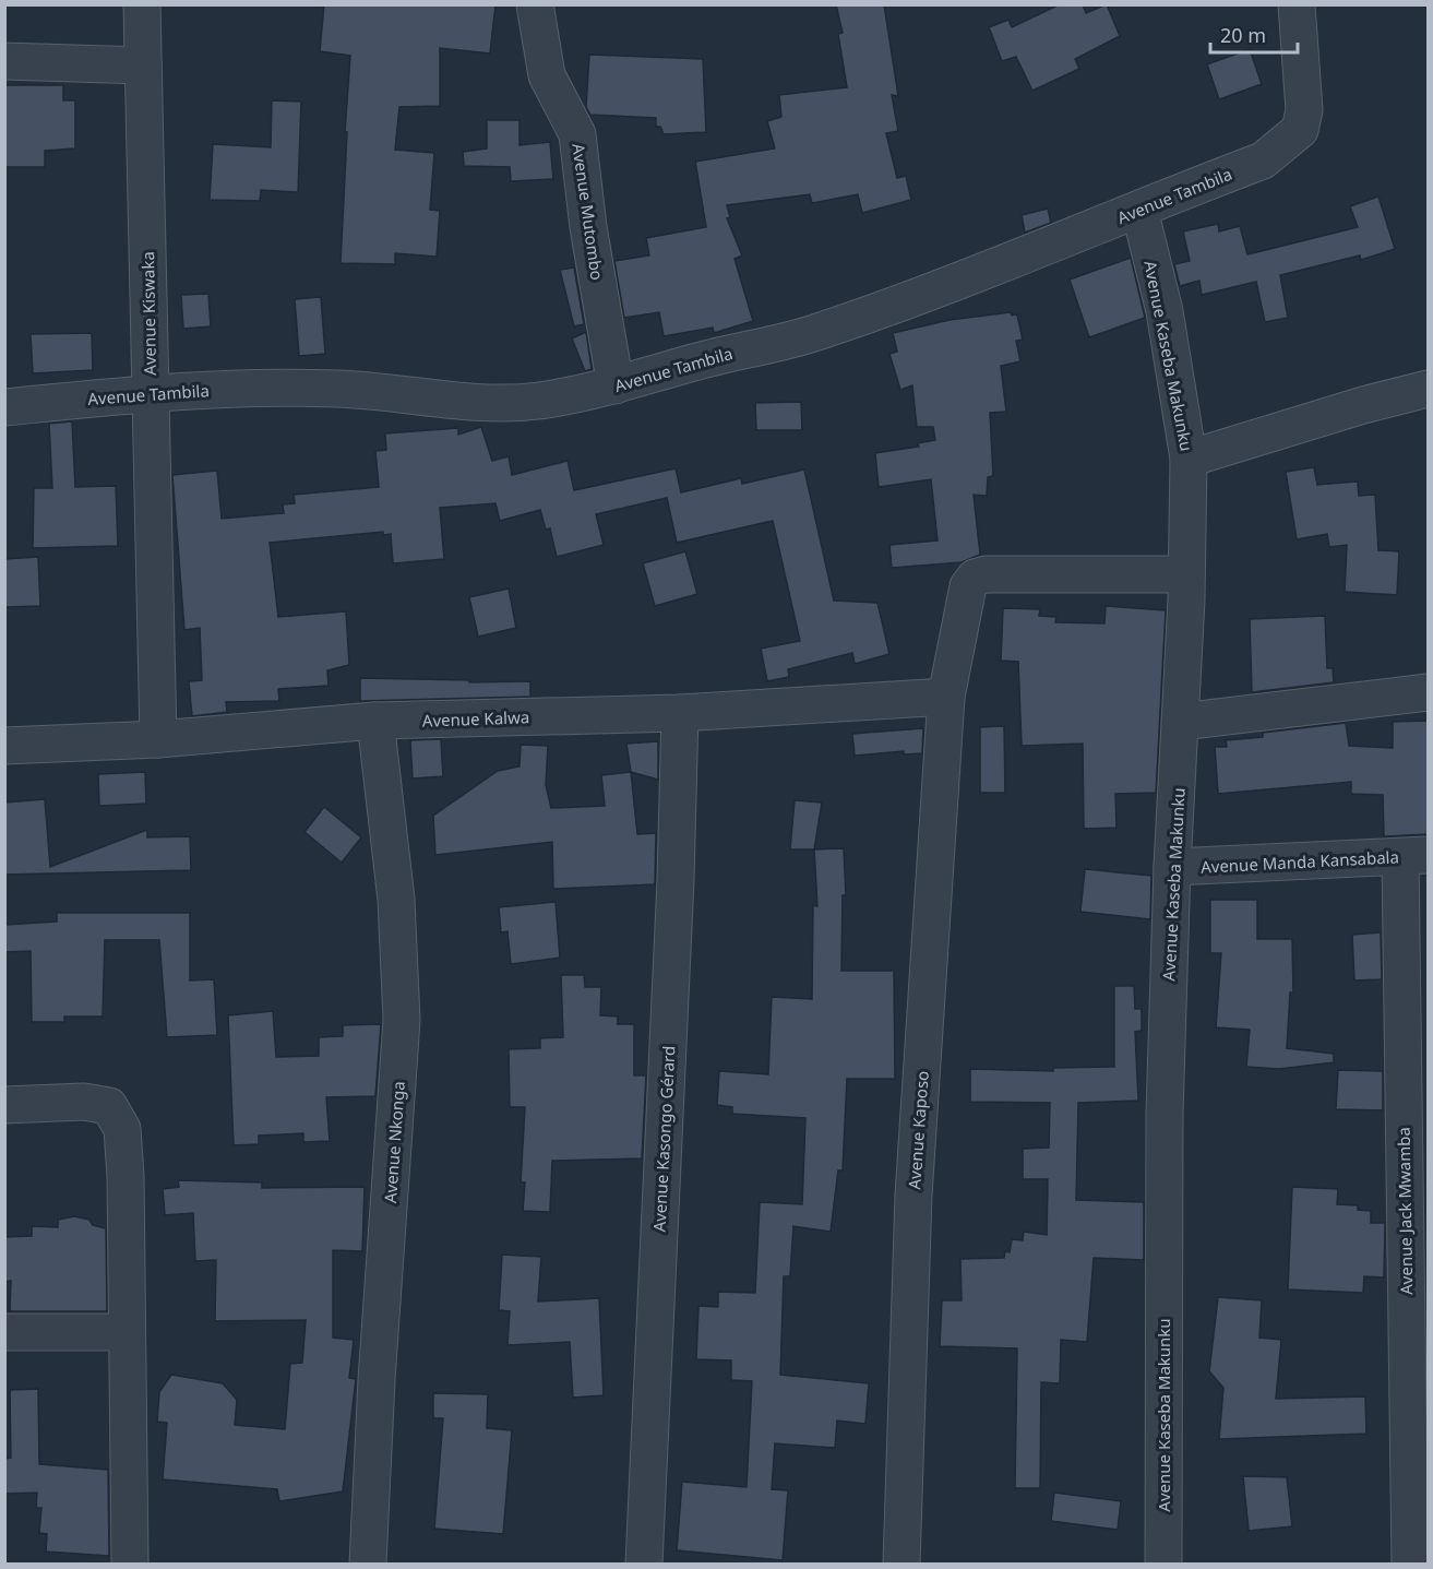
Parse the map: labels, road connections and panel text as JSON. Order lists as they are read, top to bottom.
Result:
{
  "streets": {
    "street": [
      "Avenue Tambila",
      "Avenue Mutombo",
      "Avenue Kiswaka",
      "Avenue Kaseba Makunku",
      "Avenue Kalwa",
      "Avenue Manda Kansabala",
      "Avenue Kaposo",
      "Avenue Kasongo Gérard",
      "Avenue Nkonga",
      "Avenue Jack Mwamba"
    ]
  },
  "crossings": [
    ["Avenue Tambila", "Avenue Mutombo"],
    ["Avenue Tambila", "Avenue Kiswaka"],
    ["Avenue Tambila", "Avenue Kaseba Makunku"],
    ["Avenue Kiswaka", "Avenue Kalwa"],
    ["Avenue Kaseba Makunku", "Avenue Manda Kansabala"],
    ["Avenue Kaseba Makunku", "Avenue Kaposo"],
    ["Avenue Kalwa", "Avenue Kaposo"],
    ["Avenue Kalwa", "Avenue Kasongo Gérard"],
    ["Avenue Kalwa", "Avenue Nkonga"],
    ["Avenue Manda Kansabala", "Avenue Jack Mwamba"]
  ],
  "scale_bar": "20 m"
}
